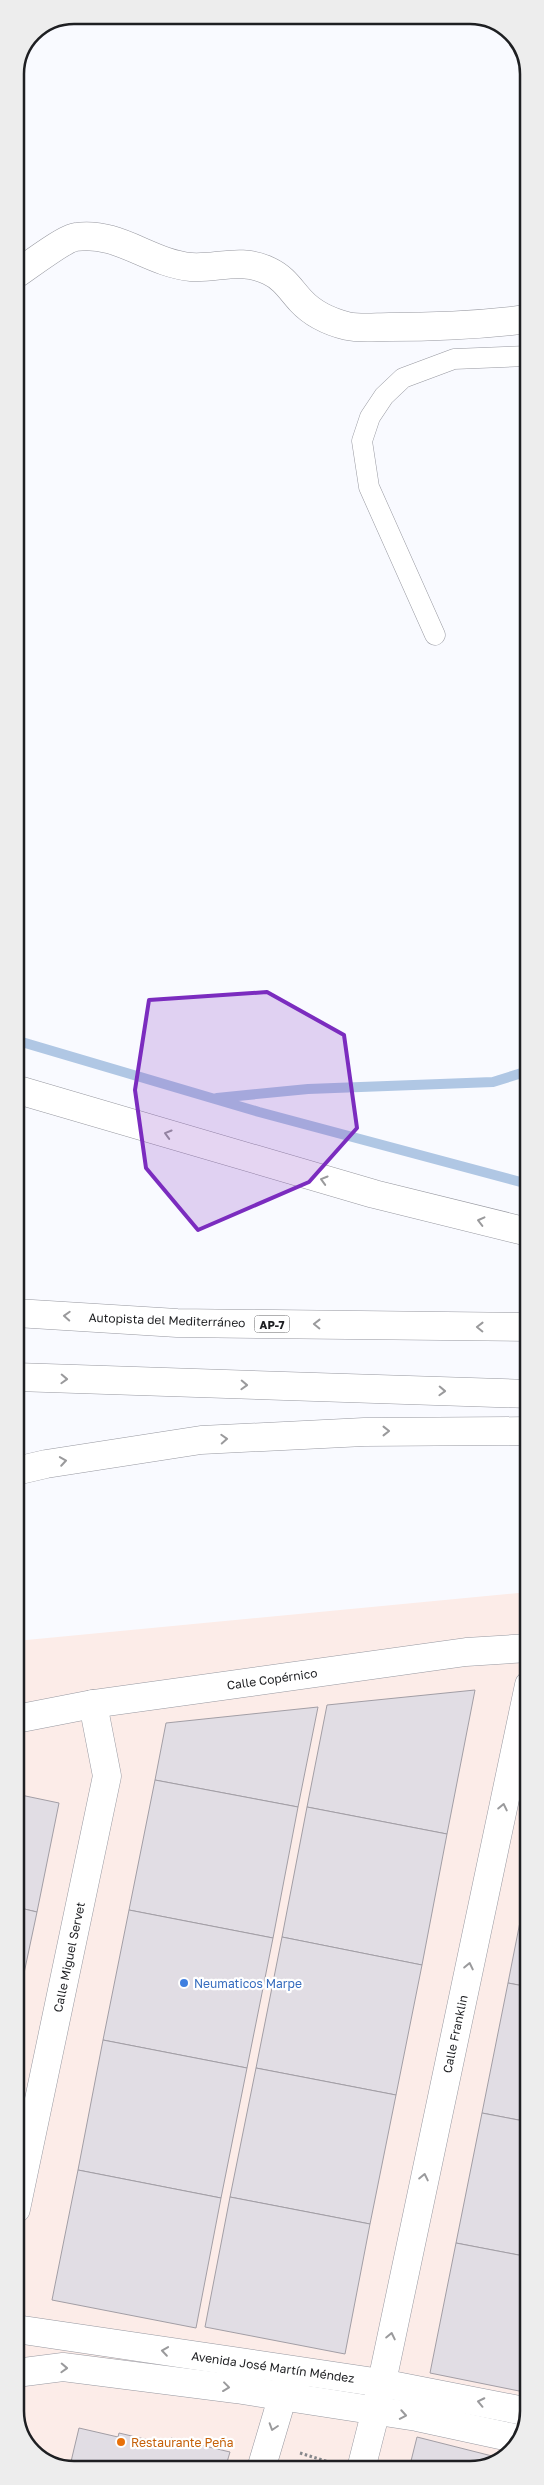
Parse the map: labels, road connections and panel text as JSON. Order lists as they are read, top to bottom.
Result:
{
  "streets": {
    "main road": [
      "Autopista del Mediterráneo",
      "AP-7",
      "Calle Copérnico",
      "Calle Miguel Servet",
      "Calle Franklin",
      "Avenida José Martín Méndez"
    ]
  },
  "crossings": [
    ["Calle Copérnico", "Calle Miguel Servet"],
    ["Calle Franklin", "Avenida José Martín Méndez"]
  ],
  "one_way": ["Calle Franklin"],
  "places": ["Neumaticos Marpe", "Restaurante Peña"]
}
